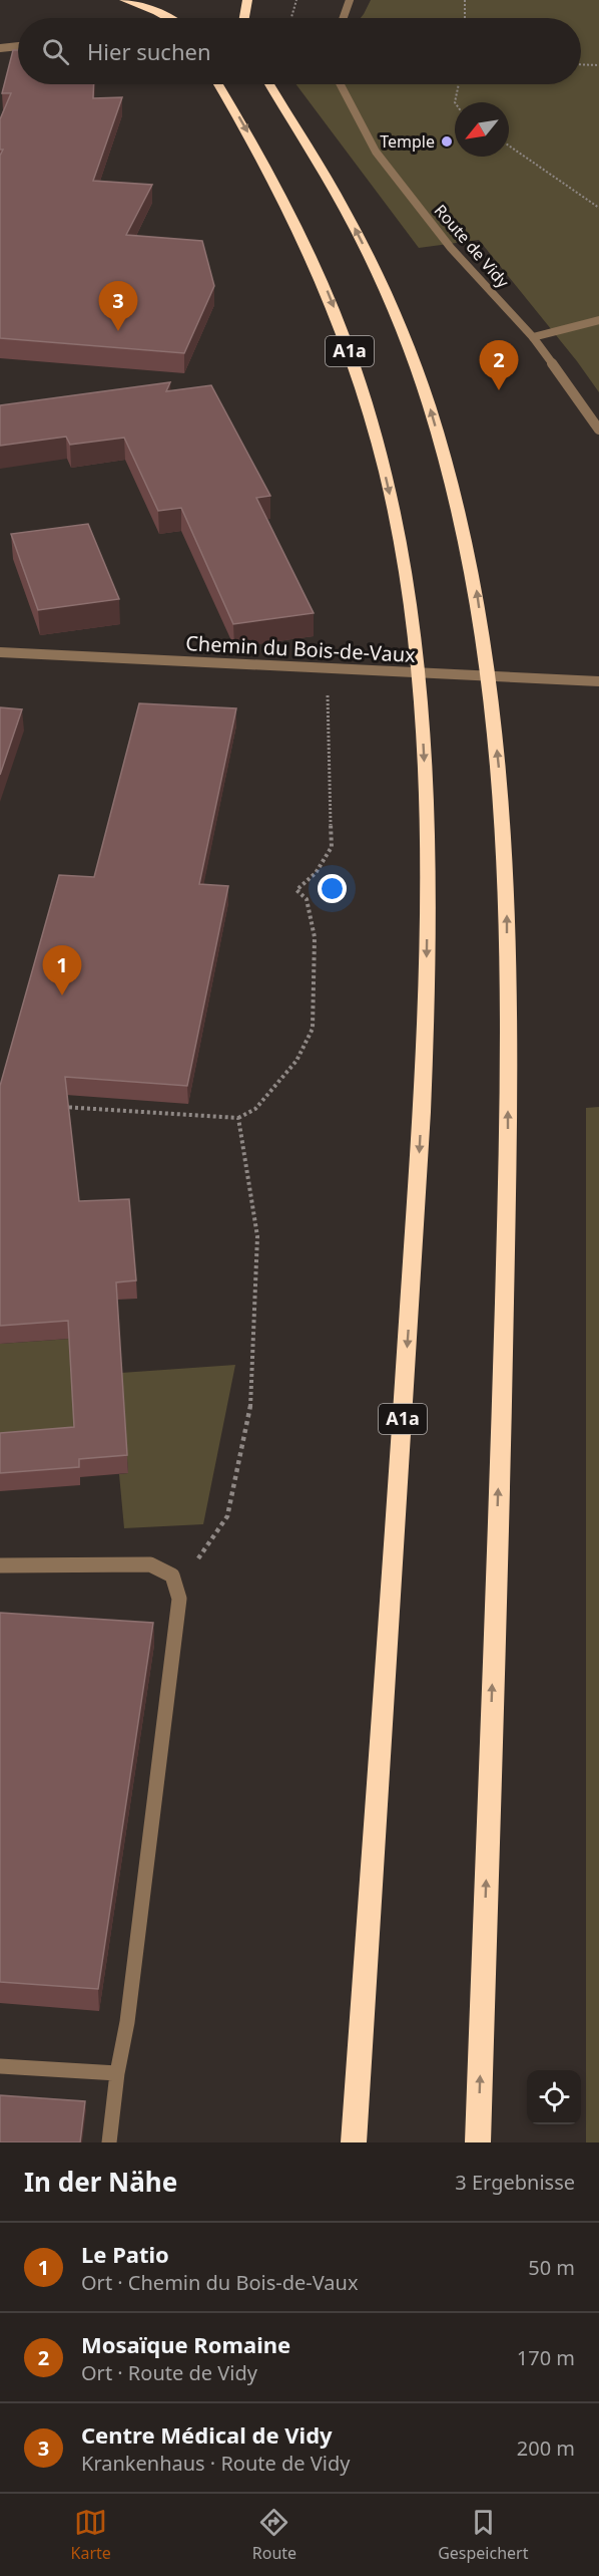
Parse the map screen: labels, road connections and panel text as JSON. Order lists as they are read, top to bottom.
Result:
{
  "streets": {
    "highway": ["A1a"],
    "street": ["Route de Vidy", "Chemin du Bois-de-Vaux"]
  },
  "places": ["Temple"],
  "north": "bottom left",
  "page": {
    "search": "Hier suchen",
    "pins": ["3", "2", "1"],
    "heading": ["In der Nähe", "3 Ergebnisse"],
    "list": [
      {
        "mark": "1",
        "name": "Le Patio",
        "note": "Ort · Chemin du Bois-de-Vaux",
        "value": "50 m"
      },
      {
        "mark": "2",
        "name": "Mosaïque Romaine",
        "note": "Ort · Route de Vidy",
        "value": "170 m"
      },
      {
        "mark": "3",
        "name": "Centre Médical de Vidy",
        "note": "Krankenhaus · Route de Vidy",
        "value": "200 m"
      }
    ],
    "nav": ["Karte", "Route", "Gespeichert"]
  }
}
